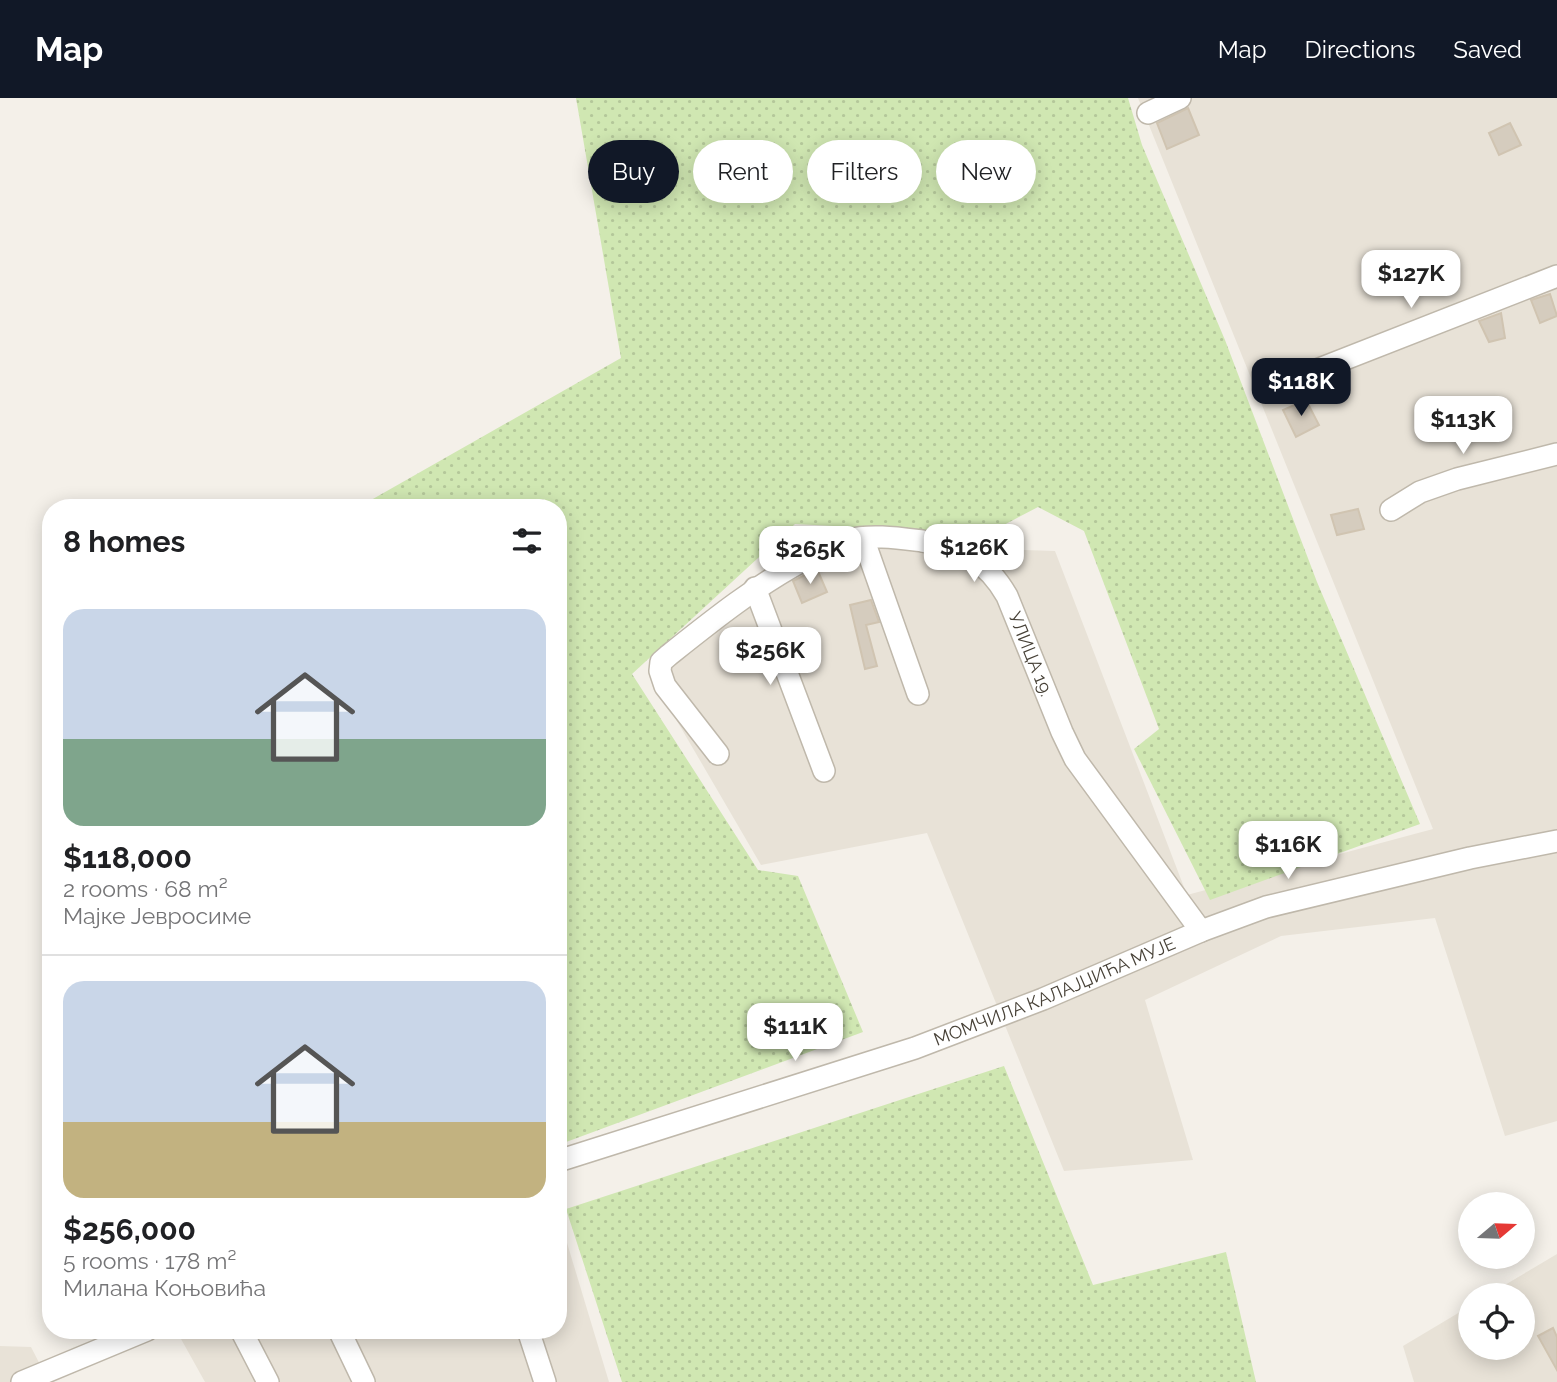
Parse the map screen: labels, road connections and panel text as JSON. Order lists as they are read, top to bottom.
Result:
{
  "streets": {
    "street": ["УЛИЦА 19.", "МОМЧИЛА КАЛАЈЏИЋА МУЈЕ"]
  },
  "crossings": [
    ["УЛИЦА 19.", "МОМЧИЛА КАЛАЈЏИЋА МУЈЕ"]
  ],
  "north": "right",
  "page": {
    "header": "Map",
    "nav": ["Map", "Directions", "Saved"],
    "chip": [
      "Buy",
      "Rent",
      "Filters",
      "New"
    ],
    "price": [
      "$127K",
      "$118K",
      "$113K",
      "$126K",
      "$265K",
      "$256K",
      "$116K",
      "$111K"
    ],
    "heading": "8 homes",
    "list": [
      {
        "name": "$118,000",
        "note": "2 rooms · 68 m² · Мајке Јевросиме"
      },
      {
        "name": "$256,000",
        "note": "5 rooms · 178 m² · Милана Коњовића"
      }
    ]
  }
}
